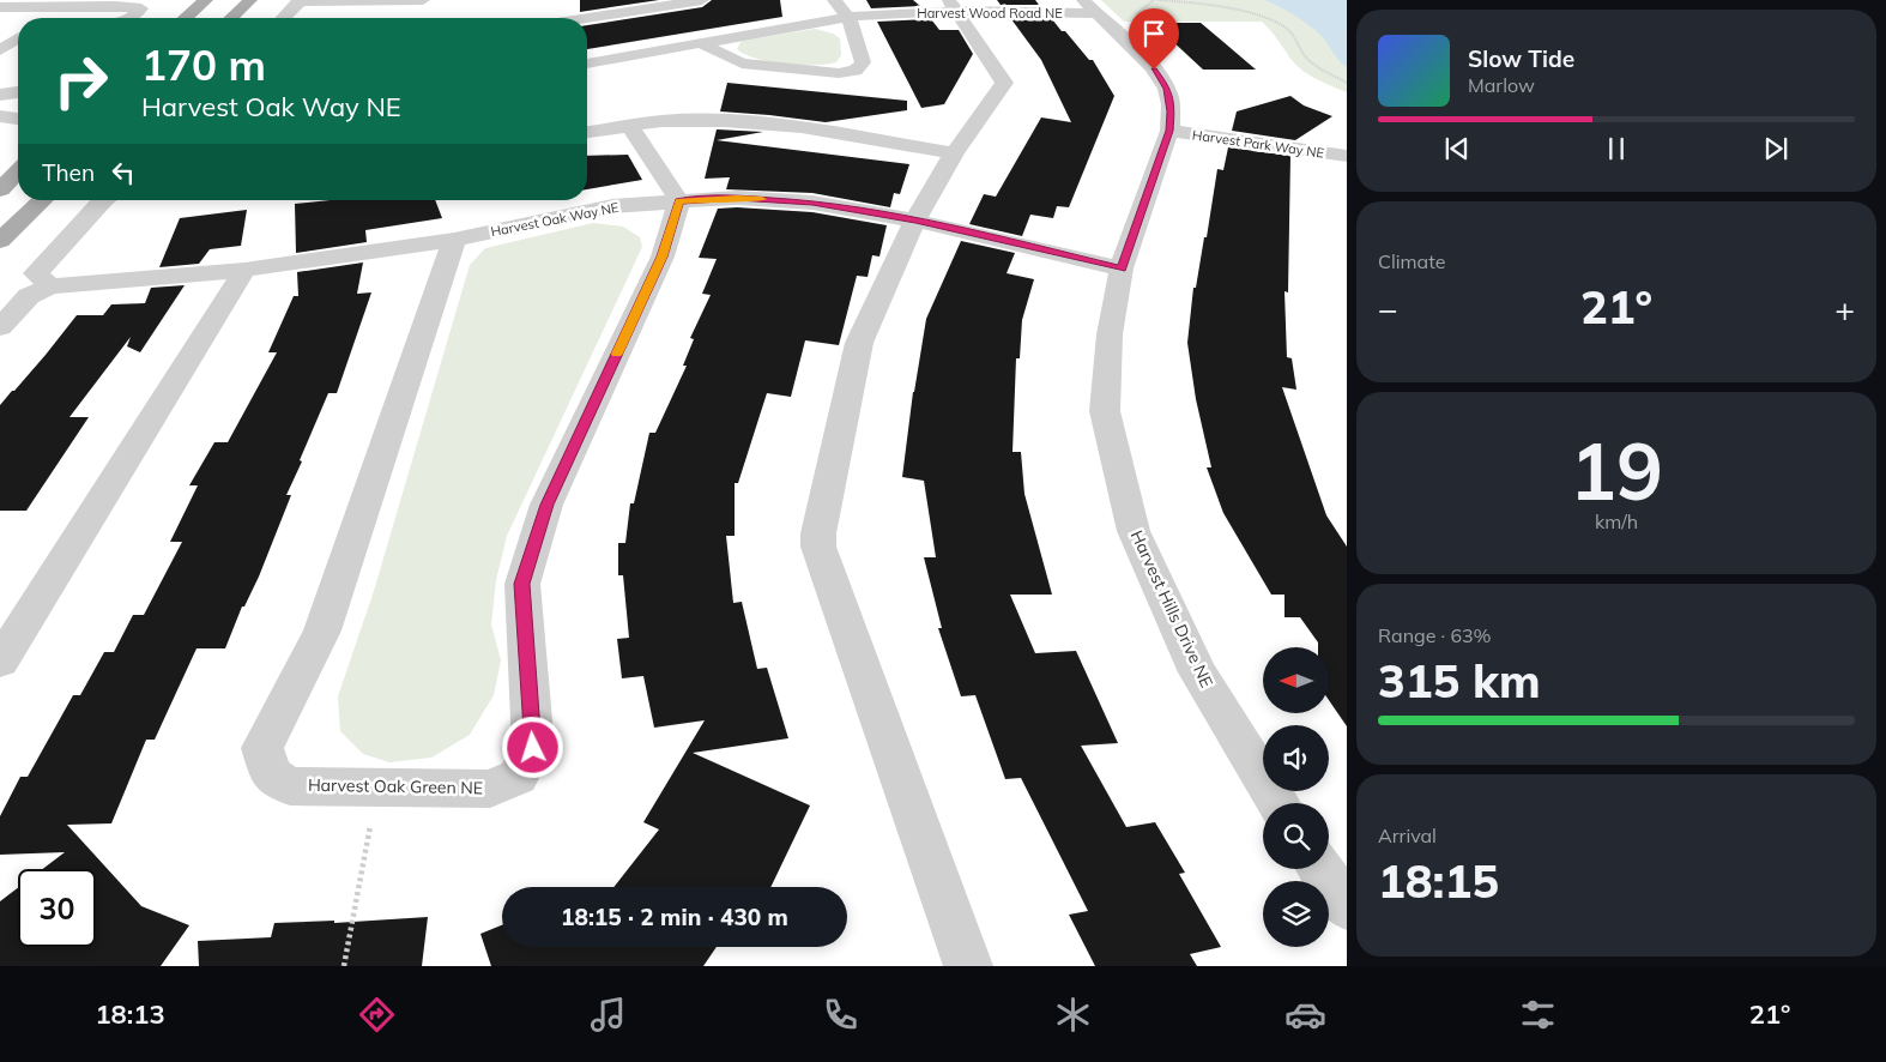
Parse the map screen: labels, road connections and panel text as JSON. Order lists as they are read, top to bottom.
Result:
{
  "streets": {
    "street": [
      "Harvest Wood Road NE",
      "Harvest Park Way NE",
      "Harvest Oak Way NE",
      "Harvest Hills Drive NE",
      "Harvest Oak Green NE"
    ]
  },
  "crossings": [
    ["Harvest Wood Road NE", "Harvest Hills Drive NE"],
    ["Harvest Park Way NE", "Harvest Hills Drive NE"],
    ["Harvest Oak Way NE", "Harvest Hills Drive NE"],
    ["Harvest Oak Way NE", "Harvest Oak Green NE"]
  ],
  "north": "left",
  "page": {
    "turn": ["170 m", "Harvest Oak Way NE"],
    "song": ["Slow Tide", "Marlow"],
    "then": "Then",
    "tile": [
      "Climate",
      ["19", "km/h"],
      ["Range · 63%", "315 km"],
      ["Arrival", "18:15"]
    ],
    "heat": ["−", "21°", "+"],
    "limit": "30",
    "trip": "18:15 · 2 min · 430 m",
    "tabs": ["18:13", "21°"]
  }
}
